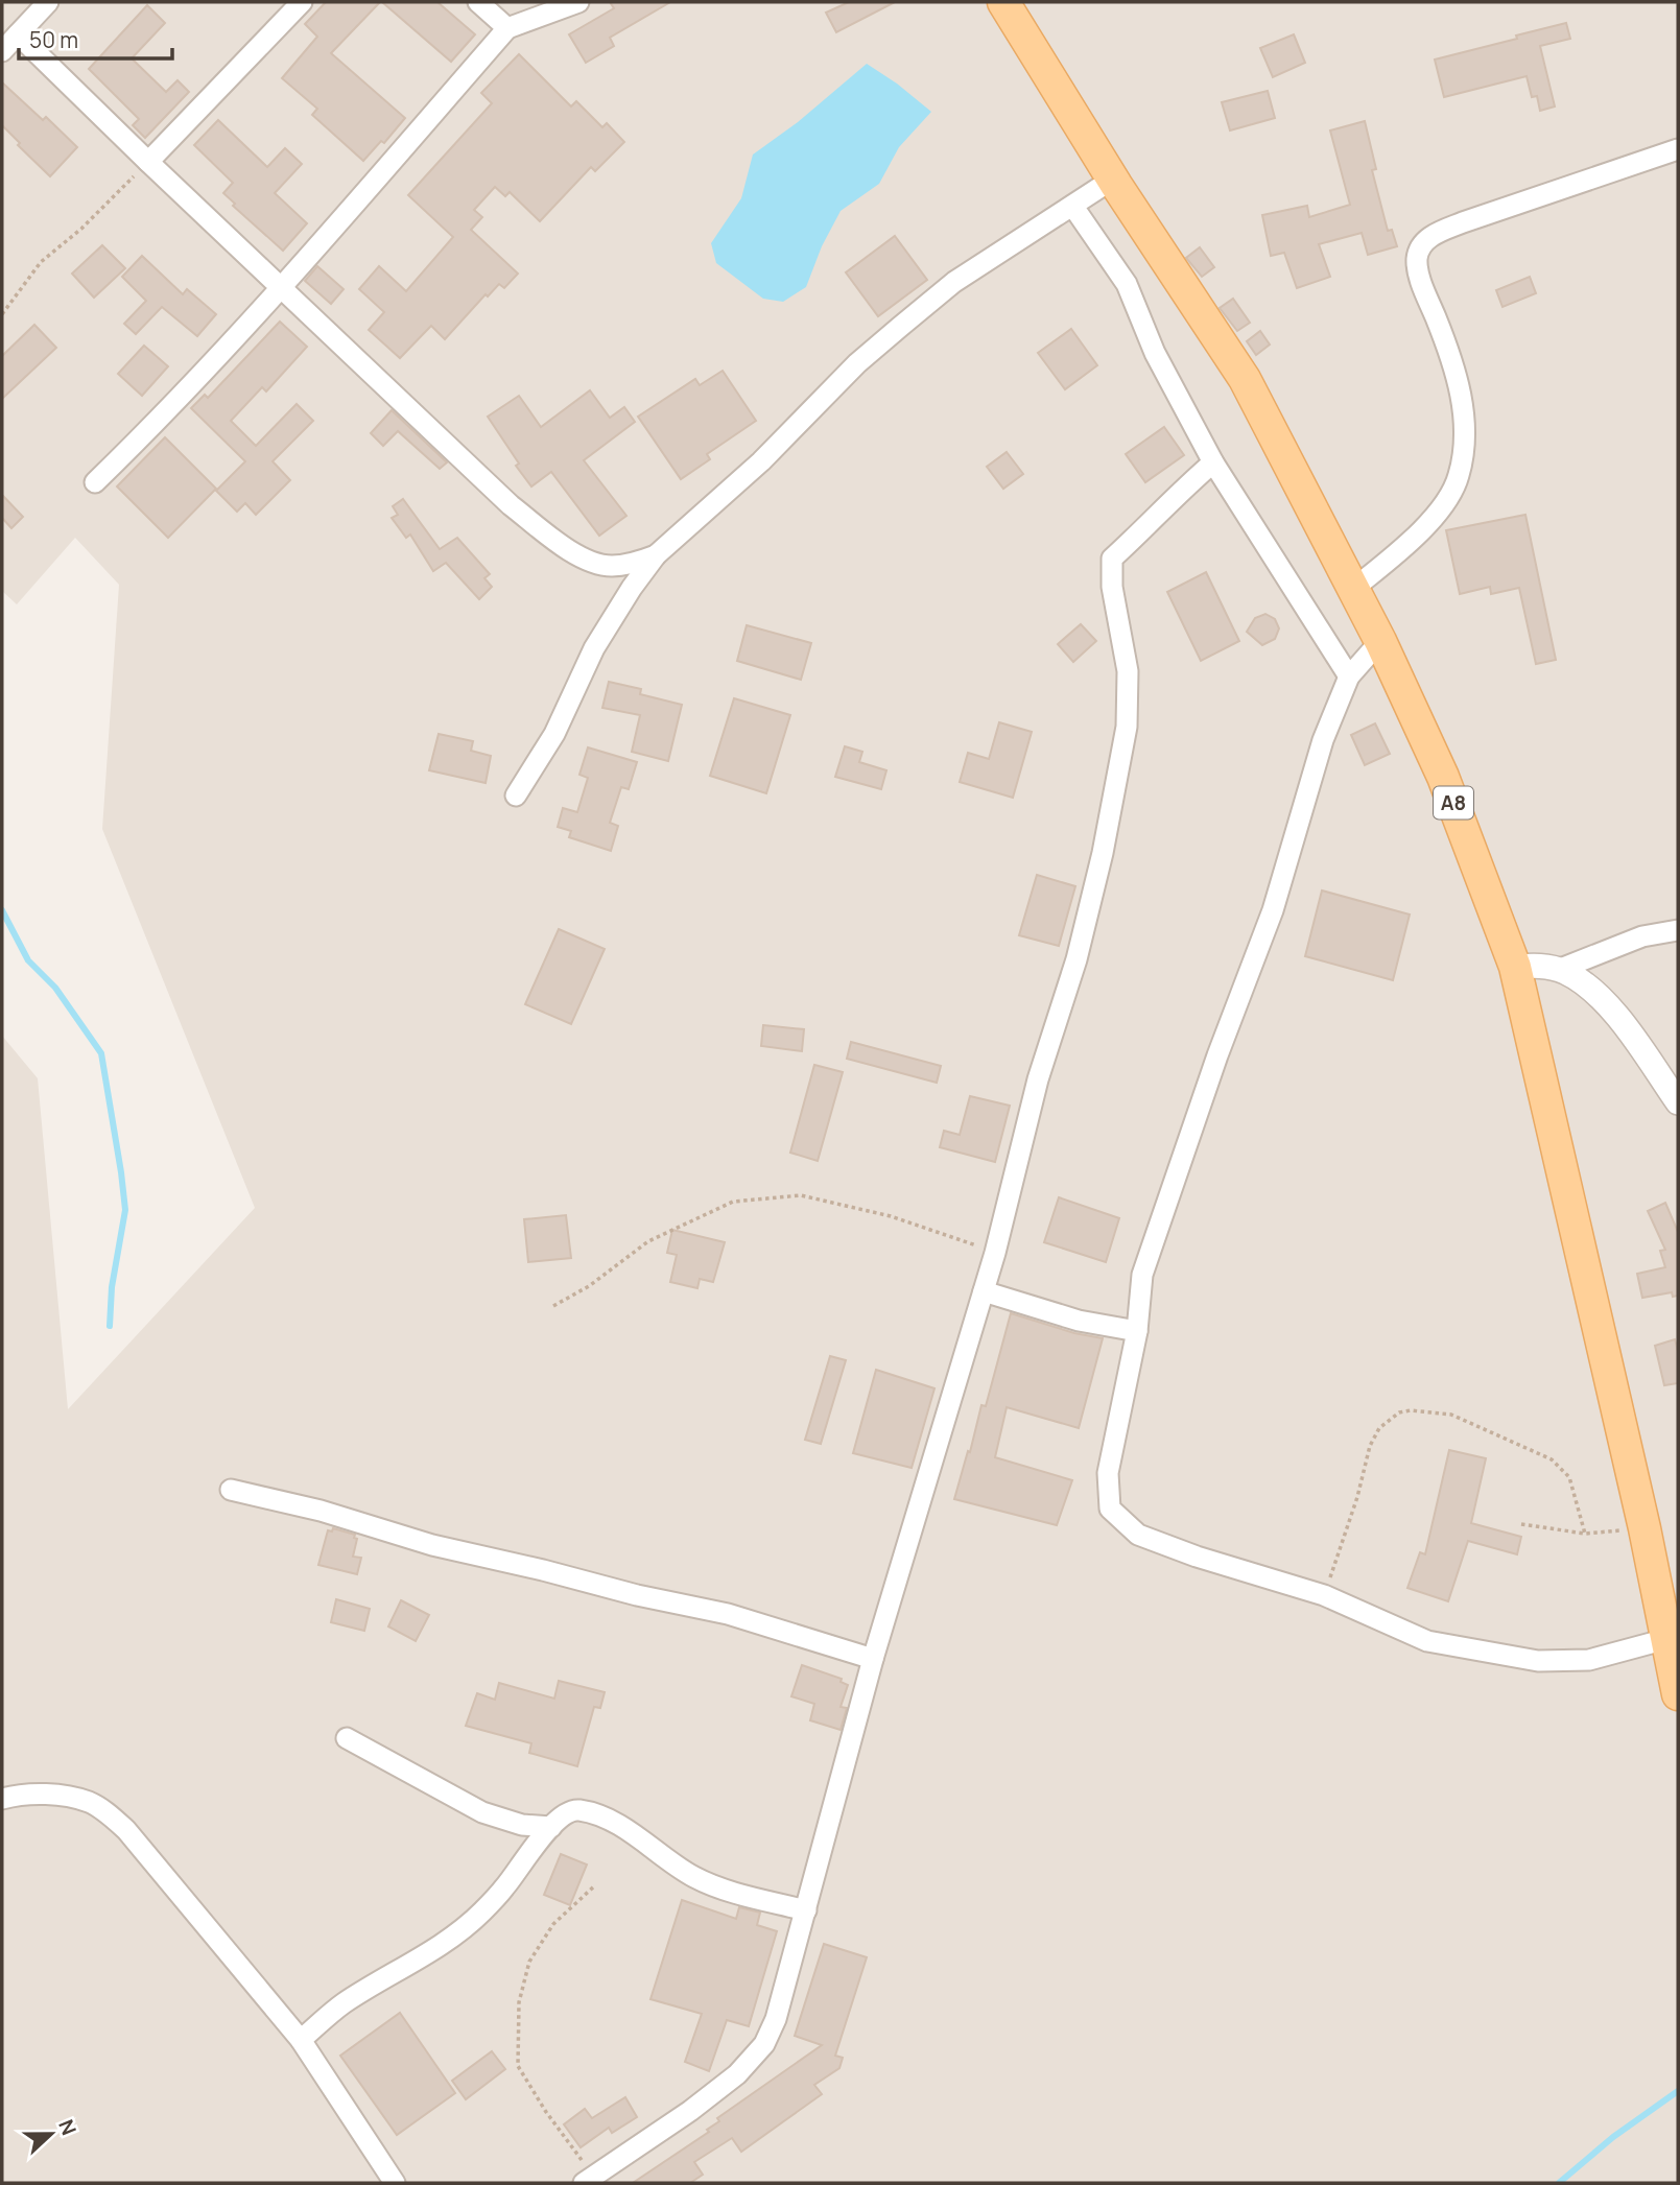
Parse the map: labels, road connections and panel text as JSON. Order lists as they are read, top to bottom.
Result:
{
  "streets": {
    "main road": ["A8"]
  },
  "scale_bar": "50 m",
  "north": "right"
}
